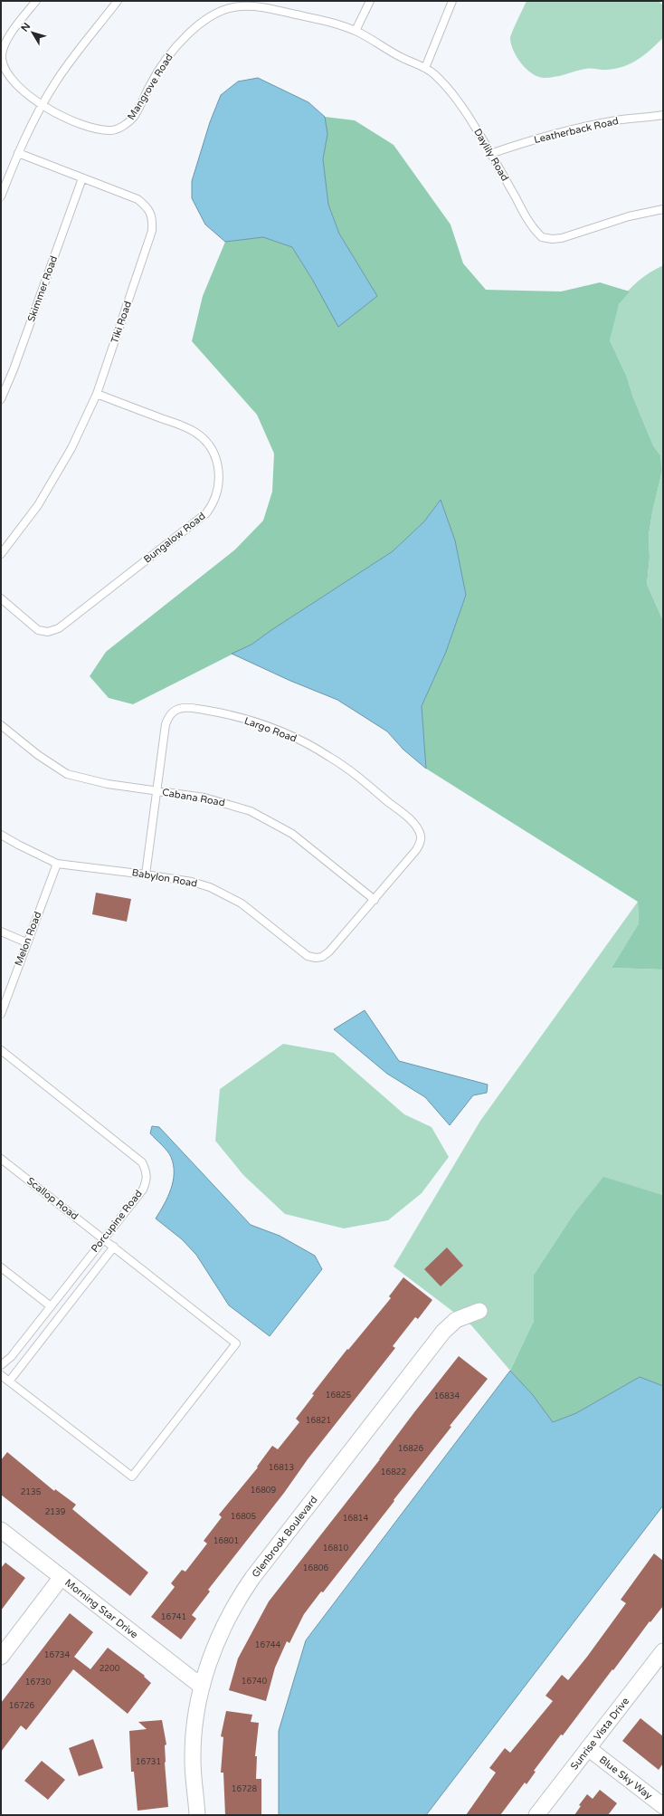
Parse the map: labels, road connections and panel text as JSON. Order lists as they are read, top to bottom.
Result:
{
  "streets": {
    "street": [
      "Glenbrook Boulevard",
      "Morning Star Drive",
      "Sunrise Vista Drive",
      "Blue Sky Way"
    ],
    "lane": [
      "Mangrove Road",
      "Leatherback Road",
      "Daylily Road",
      "Skimmer Road",
      "Tiki Road",
      "Bungalow Road",
      "Largo Road",
      "Cabana Road",
      "Babylon Road",
      "Melon Road",
      "Scallop Road",
      "Porcupine Road"
    ]
  },
  "crossings": [
    ["Mangrove Road", "Daylily Road"],
    ["Leatherback Road", "Daylily Road"],
    ["Skimmer Road", "Tiki Road"],
    ["Tiki Road", "Bungalow Road"],
    ["Largo Road", "Cabana Road"],
    ["Largo Road", "Babylon Road"],
    ["Cabana Road", "Babylon Road"],
    ["Babylon Road", "Melon Road"],
    ["Scallop Road", "Porcupine Road"],
    ["Glenbrook Boulevard", "Morning Star Drive"],
    ["Sunrise Vista Drive", "Blue Sky Way"]
  ],
  "house_numbers": [
    "16825",
    "16834",
    "16821",
    "16826",
    "16813",
    "16822",
    "16809",
    "2135",
    "2139",
    "16805",
    "16814",
    "16801",
    "16810",
    "16806",
    "16741",
    "16744",
    "16734",
    "2200",
    "16740",
    "16730",
    "16726",
    "16731",
    "16728"
  ],
  "north": "top left"
}
